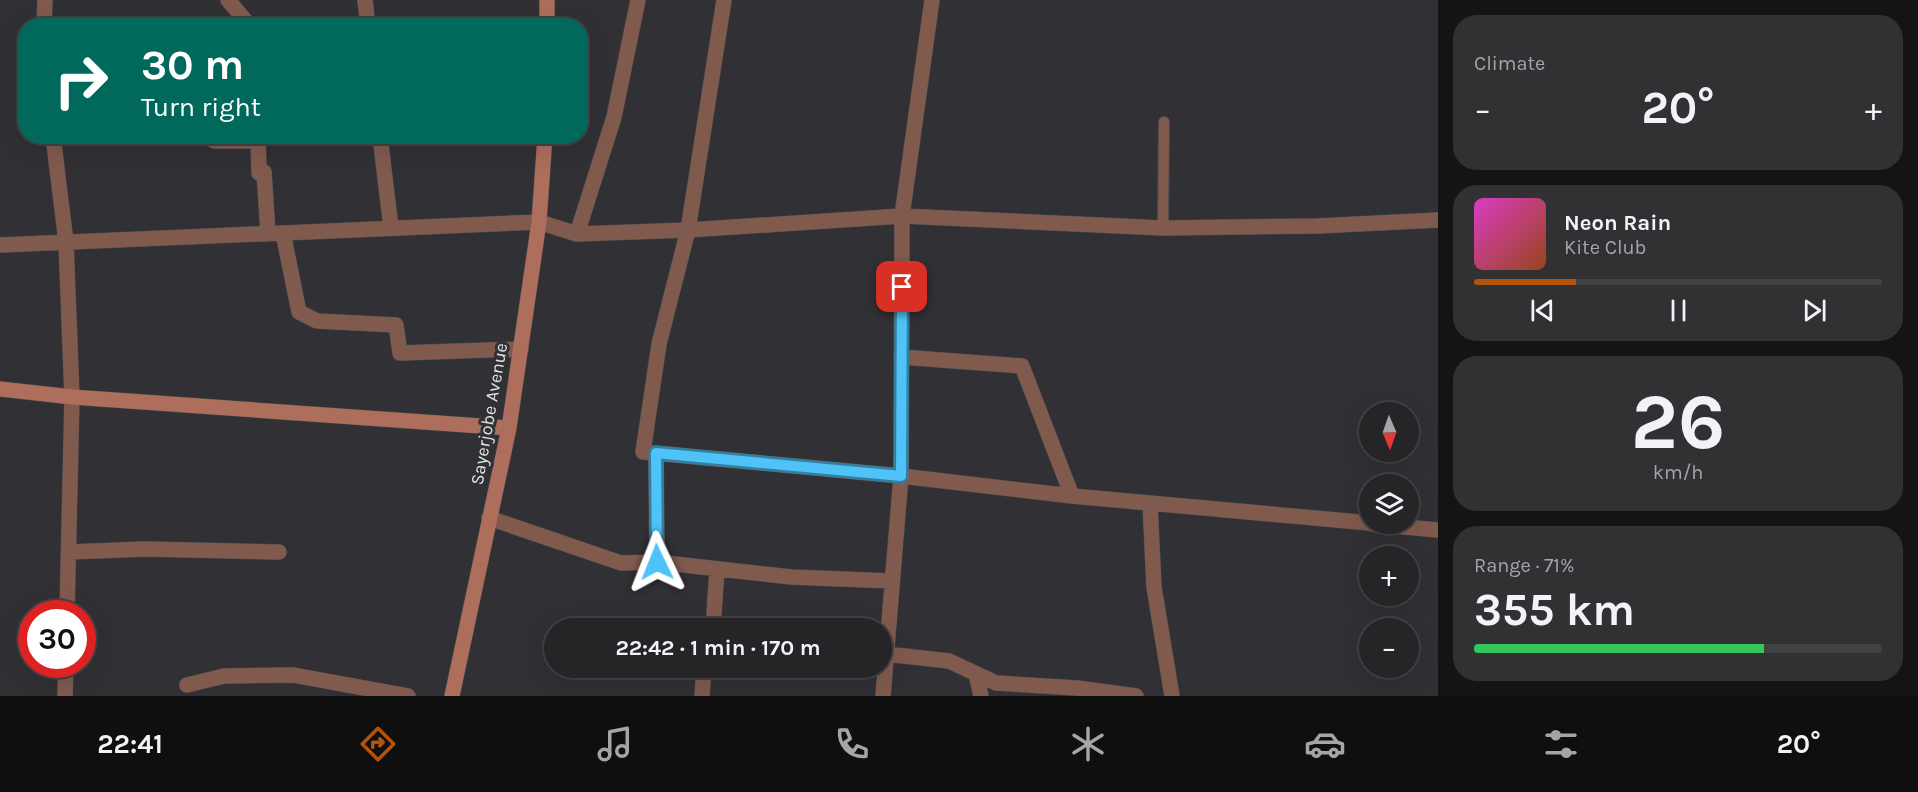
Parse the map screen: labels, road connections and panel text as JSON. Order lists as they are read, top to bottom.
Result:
{
  "streets": {
    "street": ["Sayerjobe Avenue"]
  },
  "north": "bottom",
  "page": {
    "tile": [
      "Climate",
      ["26", "km/h"],
      ["Range · 71%", "355 km"]
    ],
    "turn": ["30 m", "Turn right"],
    "heat": ["−", "20°", "+"],
    "song": ["Neon Rain", "Kite Club"],
    "map_buttons": ["+", "−"],
    "limit": "30",
    "trip": "22:42 · 1 min · 170 m",
    "tabs": ["22:41", "20°"]
  }
}
